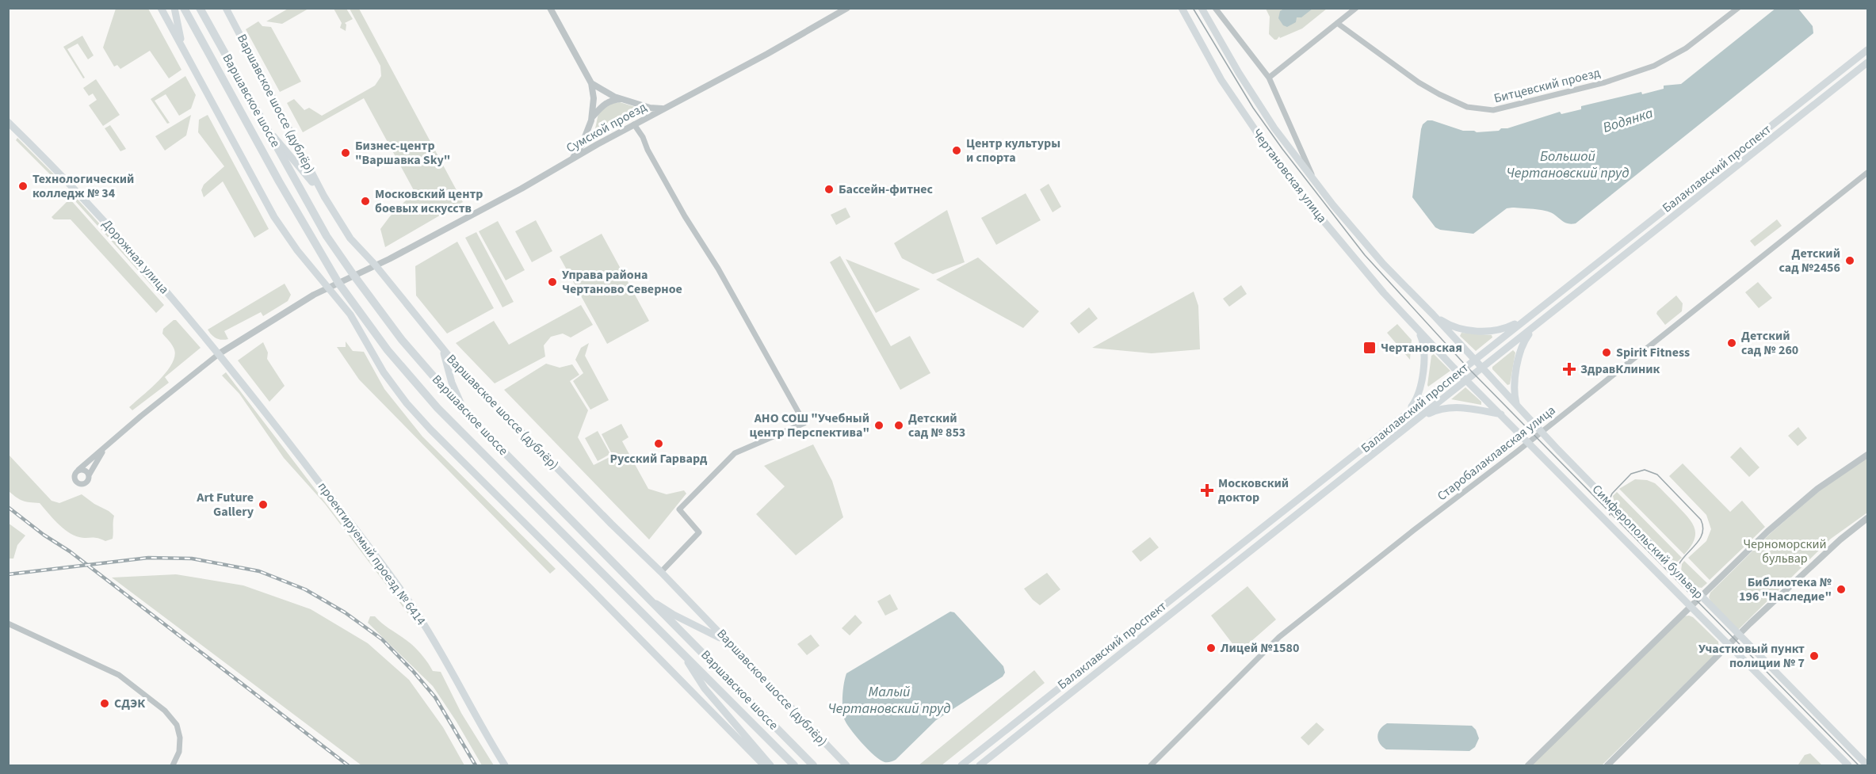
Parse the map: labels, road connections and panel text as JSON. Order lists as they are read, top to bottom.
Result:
{
  "streets": {
    "main road": [
      "Варшавское шоссе",
      "Варшавское шоссе (дублёр)",
      "Балаклавский проспект",
      "Чертановская улица",
      "Дорожная улица",
      "Симферопольский бульвар",
      "проектируемый проезд № 6414"
    ],
    "street": ["Битцевский проезд", "Сумской проезд", "Старобалаклавская улица"]
  },
  "crossings": [
    ["Варшавское шоссе", "Сумской проезд"],
    ["Варшавское шоссе (дублёр)", "Сумской проезд"],
    ["Сумской проезд", "Дорожная улица"],
    ["Сумской проезд", "проектируемый проезд № 6414"],
    ["Балаклавский проспект", "Симферопольский бульвар"],
    ["Чертановская улица", "Симферопольский бульвар"],
    ["Дорожная улица", "проектируемый проезд № 6414"],
    ["Старобалаклавская улица", "Симферопольский бульвар"]
  ],
  "water": ["Водянка", "Большой Чертановский пруд", "Малый Чертановский пруд"],
  "parks": ["Черноморский бульвар"],
  "places": {
    "other": [
      "Центр культуры и спорта",
      "Бизнес-центр \"Варшавка Sky\"",
      "Технологический колледж № 34",
      "Бассейн-фитнес",
      "Московский центр боевых искусств",
      "Детский сад №2456",
      "Управа района Чертаново Северное",
      "Детский сад № 260",
      "Spirit Fitness",
      "АНО СОШ \"Учебный центр Перспектива\"",
      "Детский сад № 853",
      "Русский Гарвард",
      "Art Future Gallery",
      "Библиотека № 196 \"Наследие\"",
      "Лицей №1580",
      "Участковый пункт полиции № 7",
      "СДЭК"
    ],
    "transit": ["Чертановская"],
    "health": ["ЗдравКлиник", "Московский доктор"]
  }
}
